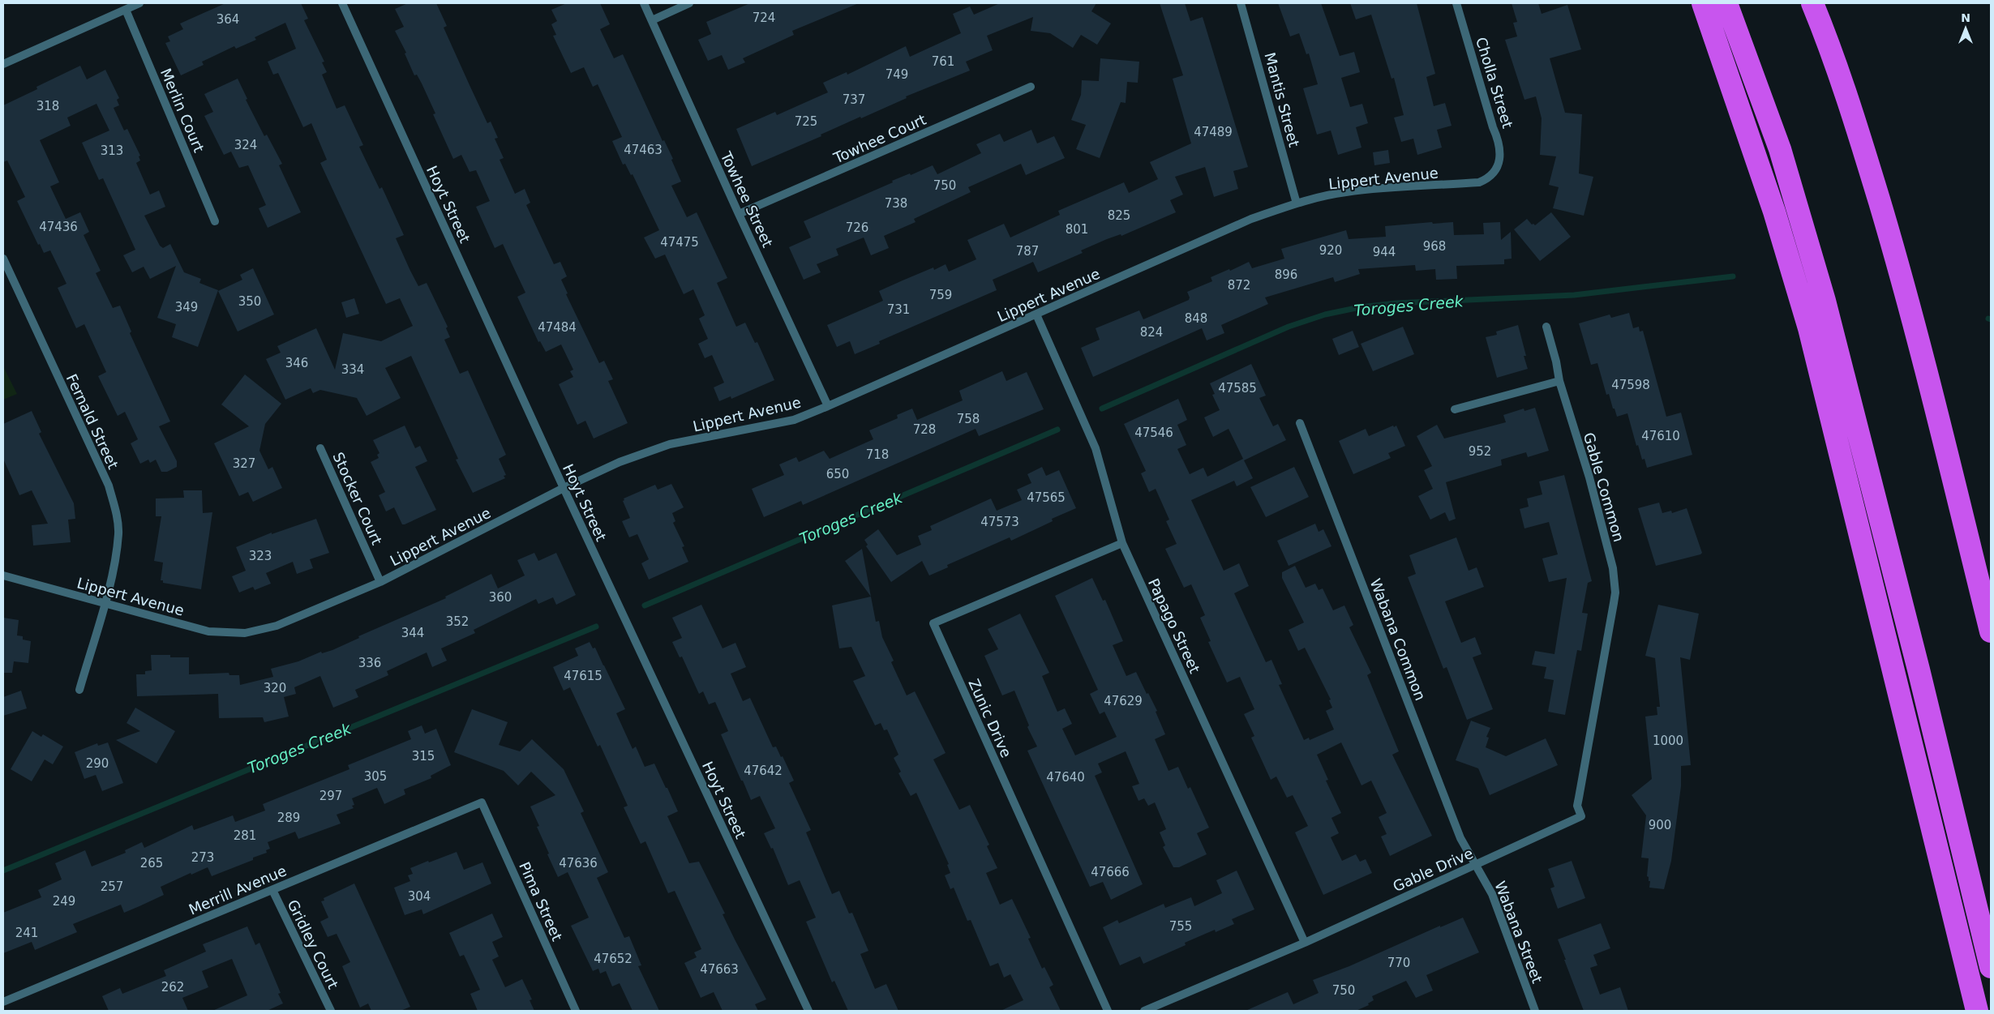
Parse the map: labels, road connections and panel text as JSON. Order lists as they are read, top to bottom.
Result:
{
  "streets": {
    "street": [
      "Cholla Street",
      "Mantis Street",
      "Merlin Court",
      "Towhee Court",
      "Lippert Avenue",
      "Towhee Street",
      "Hoyt Street",
      "Fernald Street",
      "Gable Common",
      "Stocker Court",
      "Papago Street",
      "Wabana Common",
      "Zunic Drive",
      "Gable Drive",
      "Merrill Avenue",
      "Pima Street",
      "Wabana Street",
      "Gridley Court"
    ]
  },
  "crossings": [
    ["Cholla Street", "Lippert Avenue"],
    ["Mantis Street", "Lippert Avenue"],
    ["Towhee Court", "Towhee Street"],
    ["Lippert Avenue", "Towhee Street"],
    ["Lippert Avenue", "Hoyt Street"],
    ["Lippert Avenue", "Fernald Street"],
    ["Lippert Avenue", "Stocker Court"],
    ["Lippert Avenue", "Papago Street"],
    ["Gable Common", "Gable Drive"],
    ["Papago Street", "Zunic Drive"],
    ["Papago Street", "Gable Drive"],
    ["Wabana Common", "Gable Drive"],
    ["Wabana Common", "Wabana Street"],
    ["Gable Drive", "Wabana Street"],
    ["Merrill Avenue", "Pima Street"],
    ["Merrill Avenue", "Gridley Court"]
  ],
  "water": ["Toroges Creek"],
  "house_numbers": [
    "724",
    "364",
    "761",
    "749",
    "737",
    "318",
    "725",
    "47489",
    "324",
    "47463",
    "313",
    "750",
    "738",
    "825",
    "47436",
    "726",
    "801",
    "47475",
    "968",
    "920",
    "787",
    "944",
    "896",
    "872",
    "759",
    "350",
    "349",
    "731",
    "848",
    "47484",
    "824",
    "346",
    "334",
    "47598",
    "47585",
    "758",
    "728",
    "47546",
    "47610",
    "952",
    "718",
    "327",
    "650",
    "47565",
    "47573",
    "323",
    "360",
    "352",
    "344",
    "336",
    "47615",
    "320",
    "47629",
    "1000",
    "315",
    "290",
    "47642",
    "305",
    "47640",
    "297",
    "289",
    "900",
    "281",
    "273",
    "265",
    "47636",
    "47666",
    "257",
    "304",
    "249",
    "755",
    "241",
    "47652",
    "770",
    "47663",
    "262",
    "750"
  ],
  "north": "top"
}
